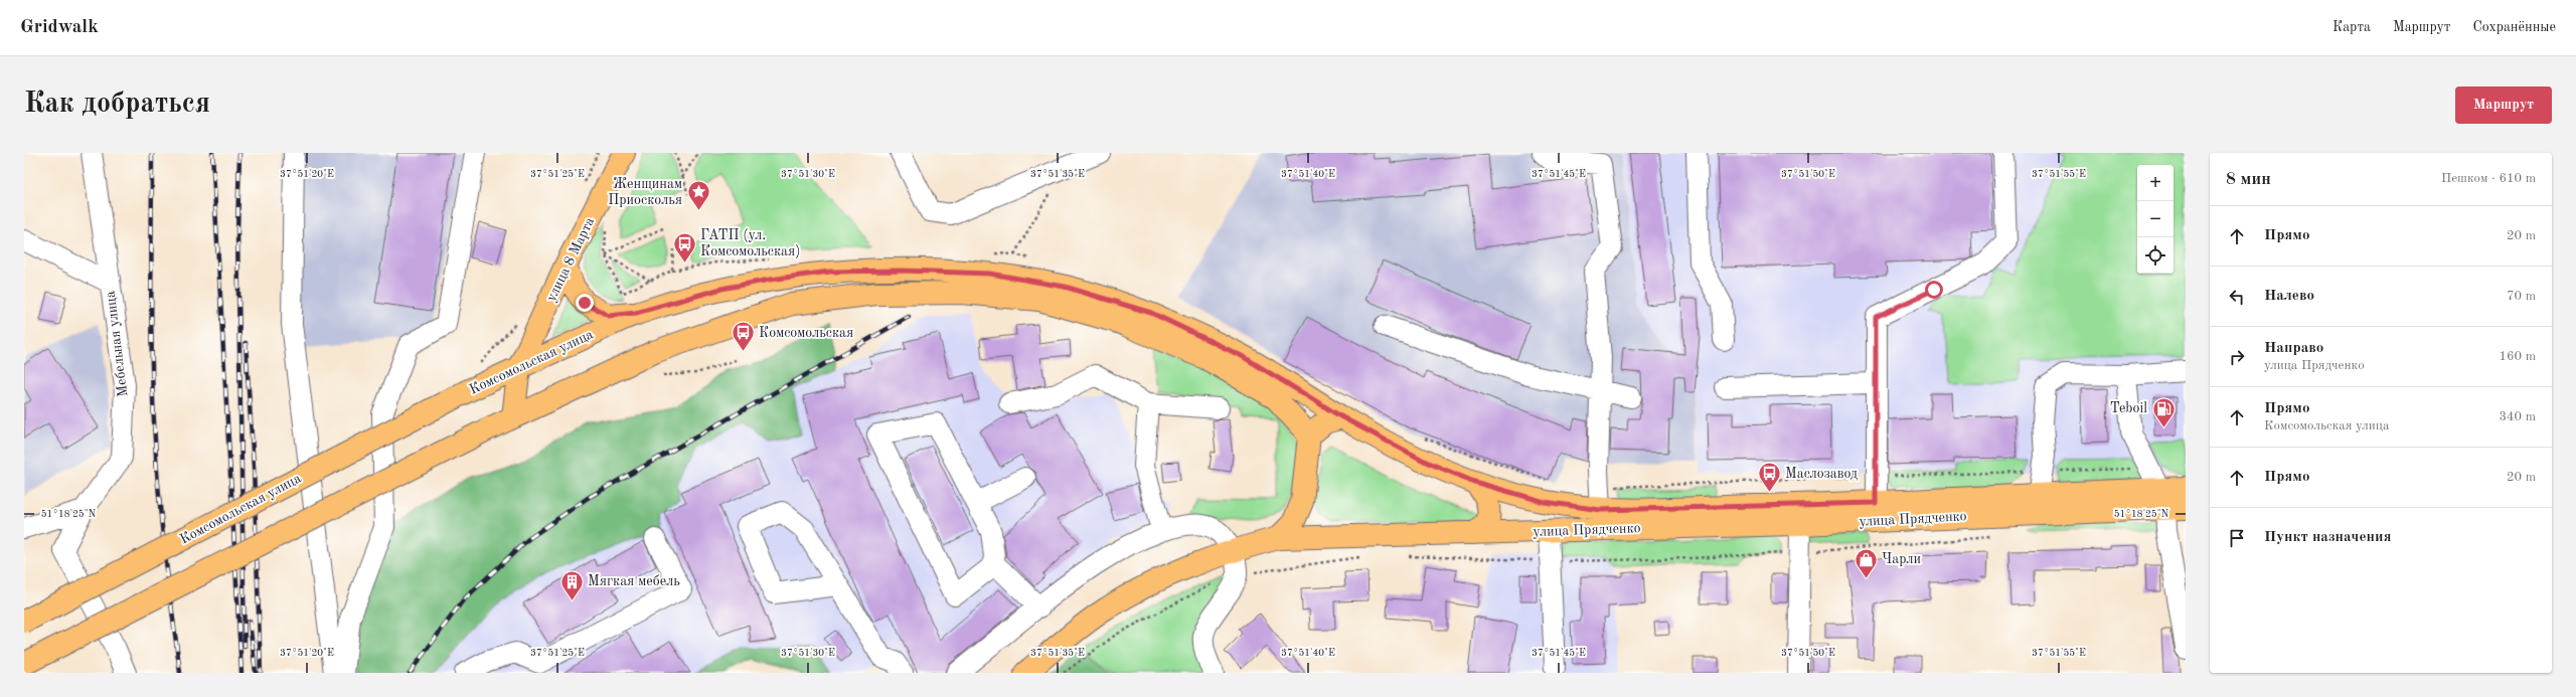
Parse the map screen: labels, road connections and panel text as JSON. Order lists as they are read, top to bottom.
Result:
{
  "streets": {
    "main road": ["улица 8 Марта", "Комсомольская улица", "улица Прядченко"],
    "street": ["Мебельная улица"]
  },
  "crossings": [
    ["улица 8 Марта", "Комсомольская улица"],
    ["Комсомольская улица", "улица Прядченко"]
  ],
  "places": {
    "place": ["Женщинам Приосколья"],
    "bus stop": ["ГАТП (ул. Комсомольская)", "Комсомольская", "Маслозавод"],
    "fuel station": ["Teboil"],
    "shop": ["Чарли"],
    "building": ["Мягкая мебель"]
  },
  "page": {
    "header": "Gridwalk",
    "nav": ["Карта", "Маршрут", "Сохранённые"],
    "buttons": "Маршрут",
    "title": "Как добраться",
    "heading": ["8 мин", "Пешком · 610 m"],
    "map_buttons": ["+", "−"],
    "list": [
      ["Прямо", "20 m"],
      ["Налево", "70 m"],
      ["Направо", "улица Прядченко", "160 m"],
      ["Прямо", "Комсомольская улица", "340 m"],
      ["Прямо", "20 m"],
      "Пункт назначения"
    ]
  },
  "coordinates": [
    "37°51'20\"E",
    "37°51'25\"E",
    "37°51'30\"E",
    "37°51'35\"E",
    "37°51'40\"E",
    "37°51'45\"E",
    "37°51'50\"E",
    "37°51'55\"E",
    "51°18'25\"N"
  ]
}
